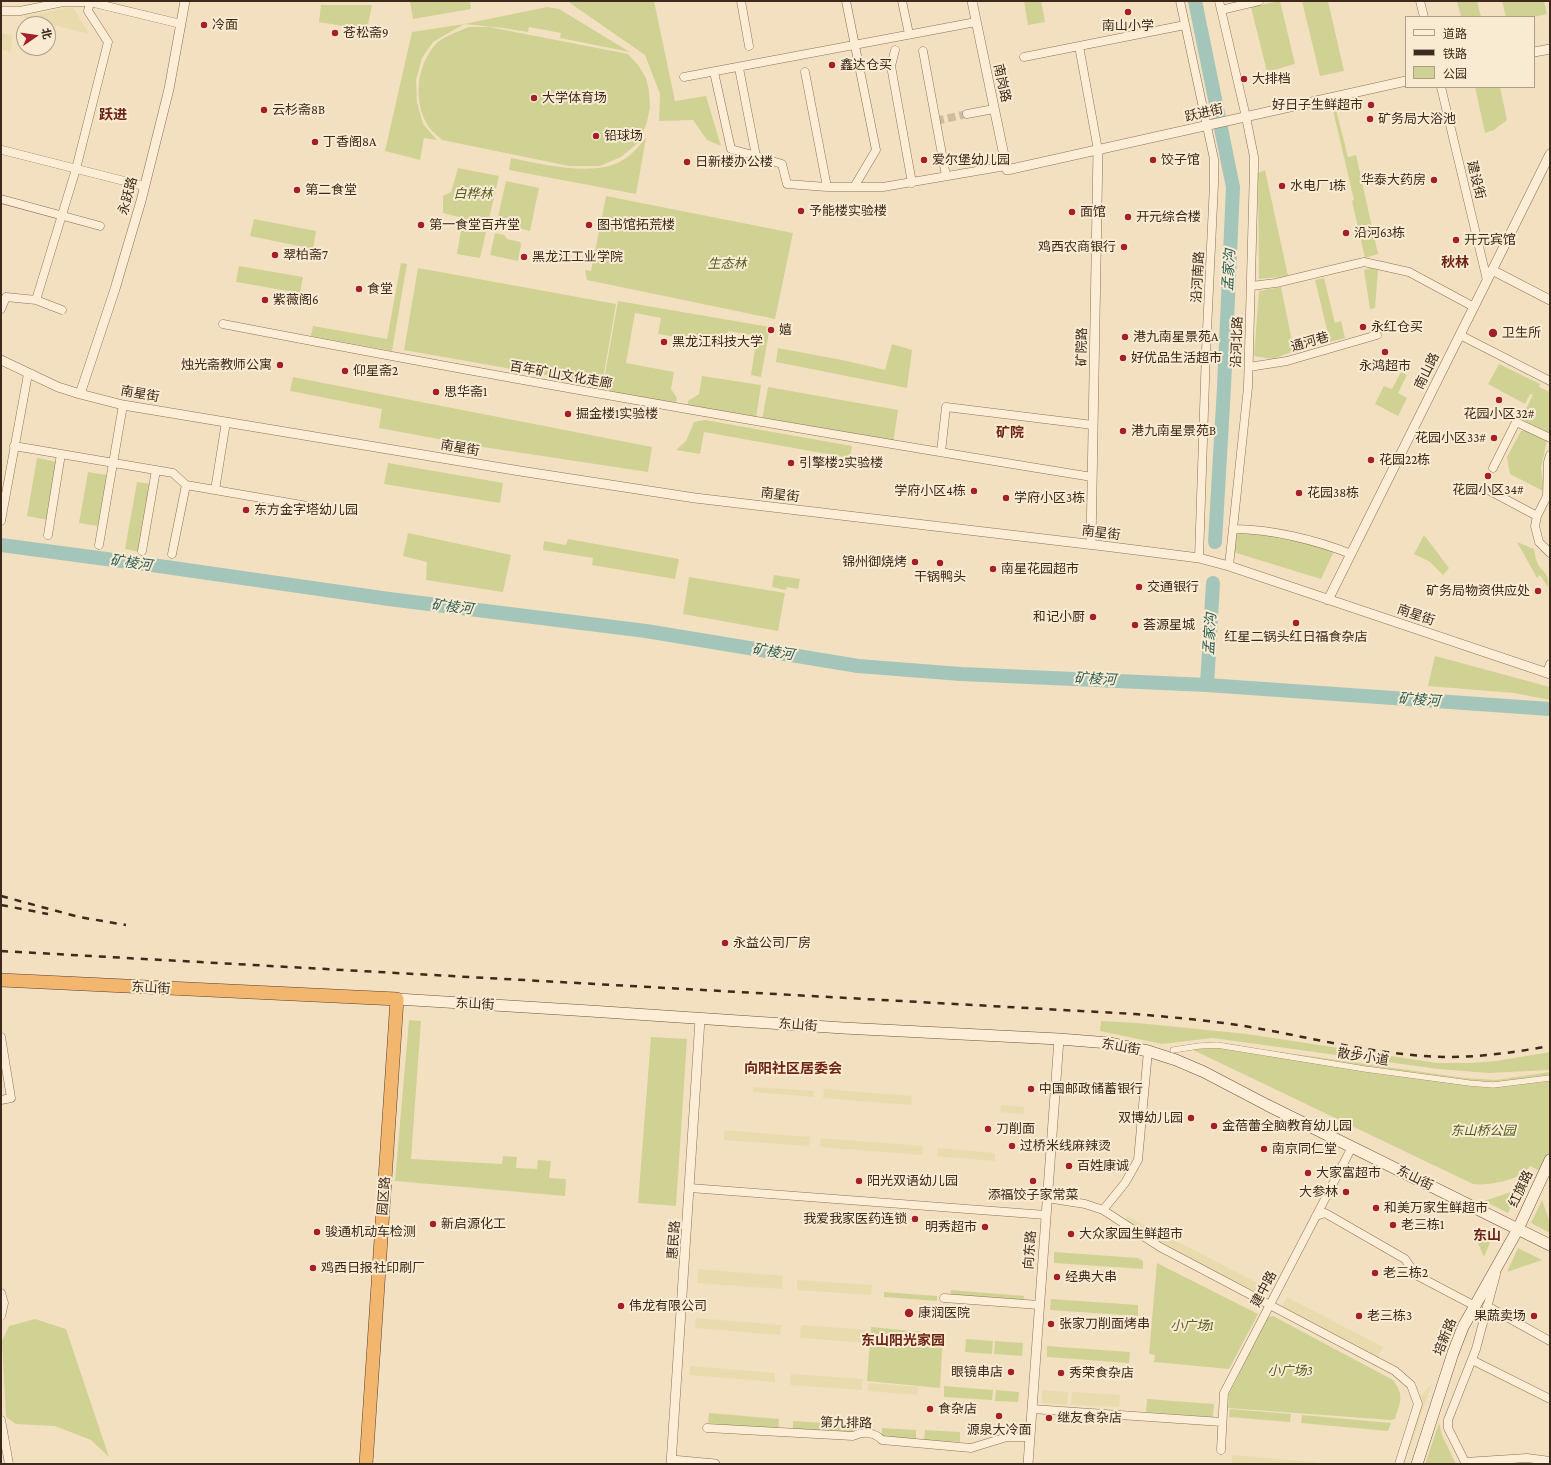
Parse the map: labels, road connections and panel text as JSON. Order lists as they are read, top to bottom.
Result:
{
  "streets": {
    "highway": ["东山街", "园区路"],
    "main road": ["红旗路", "培新路"],
    "street": [
      "南岗路",
      "跃进街",
      "建设街",
      "永跃路",
      "沿河南路",
      "沿河北路",
      "通河巷",
      "矿院路",
      "南山路",
      "百年矿山文化走廊",
      "南星街",
      "散步小道",
      "惠民路",
      "向东路",
      "建中路",
      "第九排路"
    ]
  },
  "crossings": [
    ["南岗路", "跃进街"],
    ["跃进街", "沿河南路"],
    ["跃进街", "沿河北路"],
    ["跃进街", "矿院路"],
    ["建设街", "南山路"],
    ["永跃路", "南星街"],
    ["沿河南路", "南星街"],
    ["沿河北路", "通河巷"],
    ["沿河北路", "南星街"],
    ["矿院路", "百年矿山文化走廊"],
    ["矿院路", "南星街"],
    ["南山路", "南星街"],
    ["东山街", "红旗路"],
    ["东山街", "园区路"],
    ["东山街", "惠民路"],
    ["东山街", "向东路"],
    ["东山街", "建中路"],
    ["东山街", "培新路"],
    ["红旗路", "培新路"],
    ["向东路", "第九排路"]
  ],
  "districts": [
    "跃进",
    "秋林",
    "矿院",
    "向阳社区居委会",
    "东山",
    "东山阳光家园"
  ],
  "water": ["孟家沟", "矿棱河"],
  "parks": [
    "白桦林",
    "生态林",
    "东山桥公园",
    "小广场1",
    "小广场3"
  ],
  "places": [
    "南山小学",
    "冷面",
    "苍松斋9",
    "鑫达仓买",
    "大排档",
    "大学体育场",
    "好日子生鲜超市",
    "云杉斋8B",
    "矿务局大浴池",
    "铅球场",
    "丁香阁8A",
    "爱尔堡幼儿园",
    "饺子馆",
    "日新楼办公楼",
    "华泰大药房",
    "水电厂1栋",
    "第二食堂",
    "予能楼实验楼",
    "面馆",
    "开元综合楼",
    "第一食堂百卉堂",
    "图书馆拓荒楼",
    "沿河63栋",
    "开元宾馆",
    "鸡西农商银行",
    "翠柏斋7",
    "黑龙江工业学院",
    "食堂",
    "紫薇阁6",
    "永红仓买",
    "嬉",
    "卫生所",
    "港九南星景苑A",
    "黑龙江科技大学",
    "永鸿超市",
    "好优品生活超市",
    "烛光斋教师公寓",
    "仰星斋2",
    "思华斋1",
    "花园小区32#",
    "掘金楼1实验楼",
    "港九南星景苑B",
    "花园小区33#",
    "花园22栋",
    "引擎楼2实验楼",
    "花园小区34#",
    "学府小区4栋",
    "花园38栋",
    "学府小区3栋",
    "东方金字塔幼儿园",
    "锦州御烧烤",
    "干锅鸭头",
    "南星花园超市",
    "交通银行",
    "矿务局物资供应处",
    "和记小厨",
    "红星二锅头红日福食杂店",
    "荟源星城",
    "永益公司厂房",
    "中国邮政储蓄银行",
    "双博幼儿园",
    "金蓓蕾全脑教育幼儿园",
    "刀削面",
    "过桥米线麻辣烫",
    "南京同仁堂",
    "百姓康诚",
    "大家富超市",
    "阳光双语幼儿园",
    "添福饺子家常菜",
    "大参林",
    "和美万家生鲜超市",
    "我爱我家医药连锁",
    "新启源化工",
    "老三栋1",
    "明秀超市",
    "骏通机动车检测",
    "大众家园生鲜超市",
    "鸡西日报社印刷厂",
    "老三栋2",
    "经典大串",
    "伟龙有限公司",
    "康润医院",
    "老三栋3",
    "果蔬卖场",
    "张家刀削面烤串",
    "眼镜串店",
    "秀荣食杂店",
    "食杂店",
    "源泉大冷面",
    "继友食杂店"
  ],
  "legend": ["道路", "铁路", "公园"],
  "north": "right"
}
